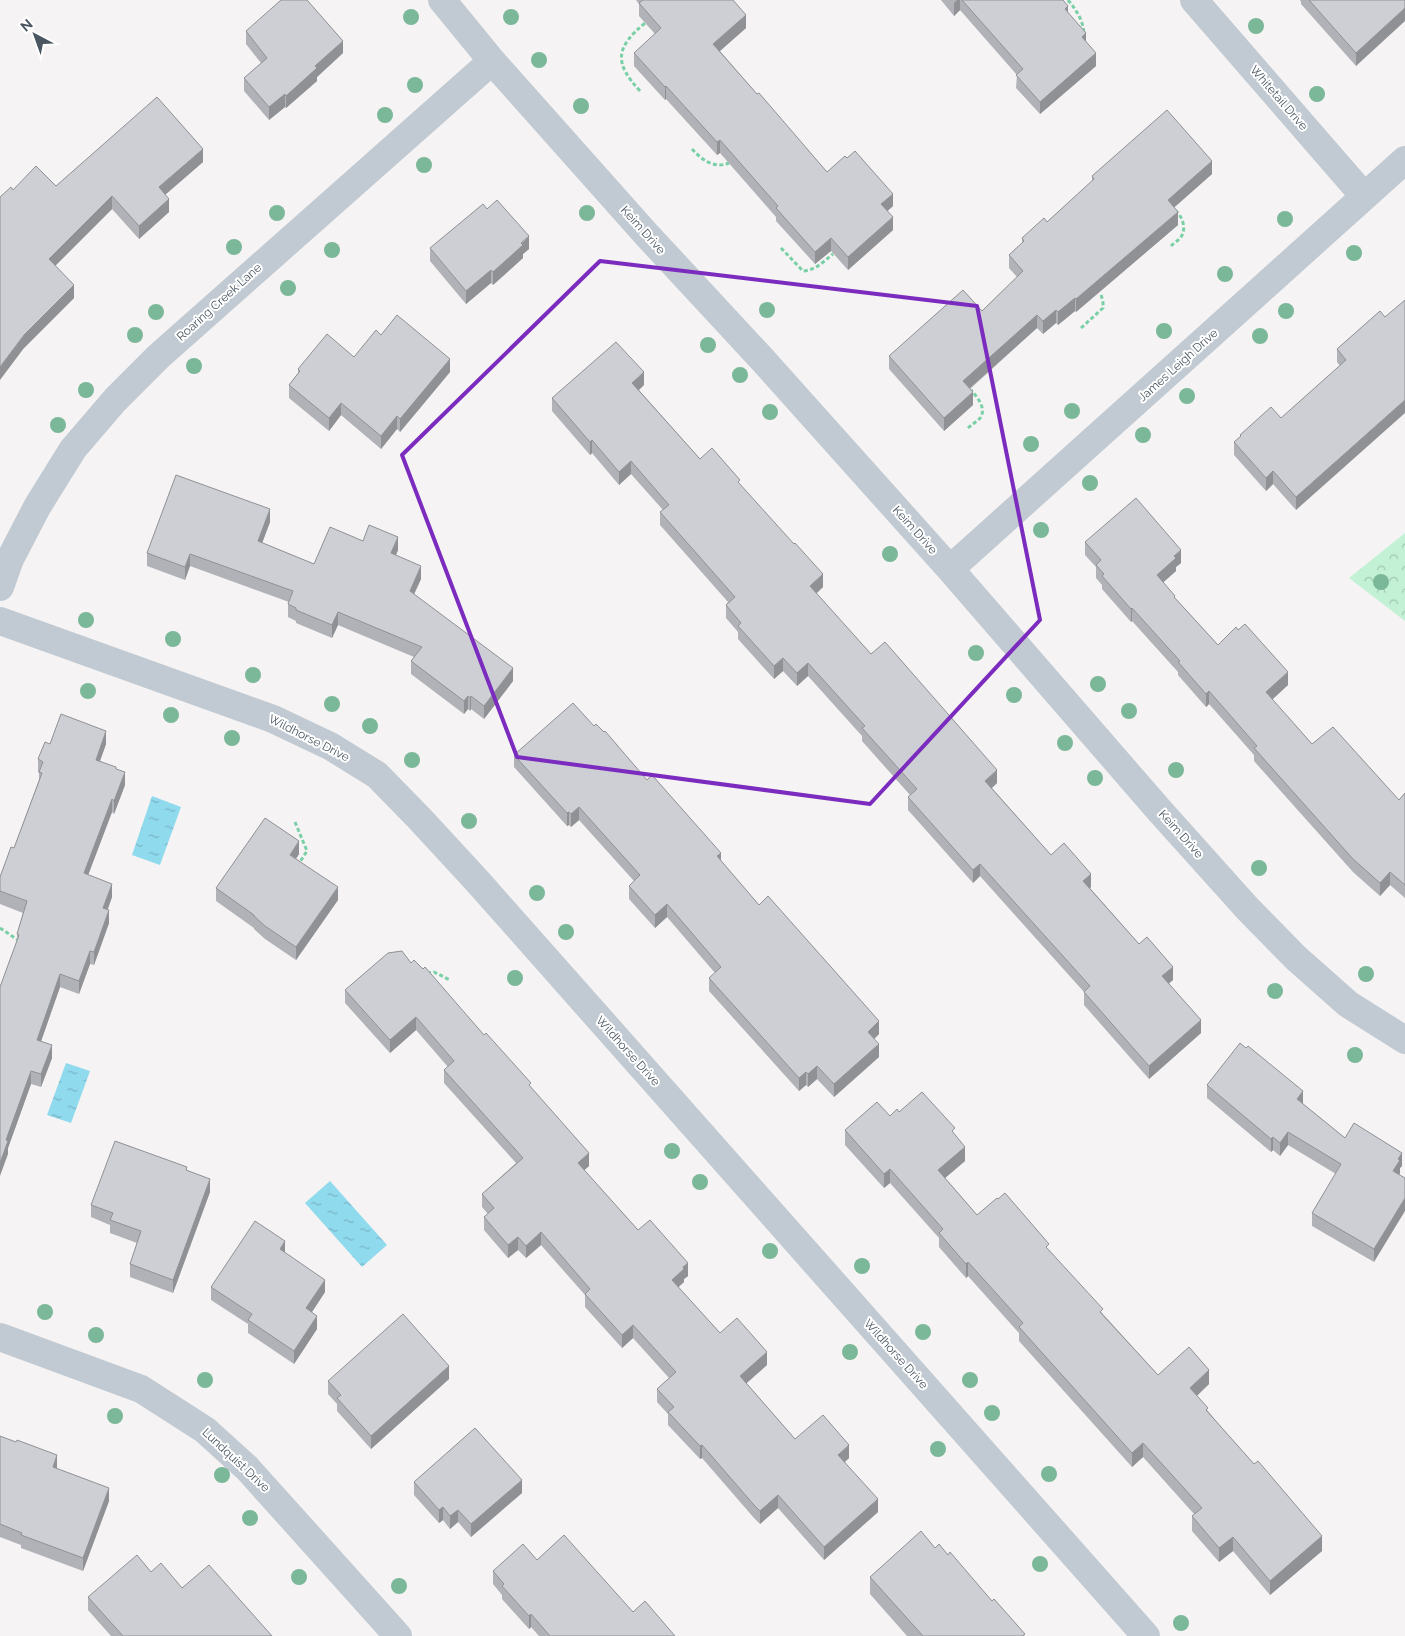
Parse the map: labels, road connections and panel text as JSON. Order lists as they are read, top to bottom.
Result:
{
  "streets": {
    "street": [
      "Whitetail Drive",
      "Keim Drive",
      "Roaring Creek Lane",
      "James Leigh Drive",
      "Wildhorse Drive",
      "Lundquist Drive"
    ]
  },
  "crossings": [
    ["Whitetail Drive", "James Leigh Drive"],
    ["Keim Drive", "Roaring Creek Lane"],
    ["Keim Drive", "James Leigh Drive"]
  ],
  "north": "top left"
}
